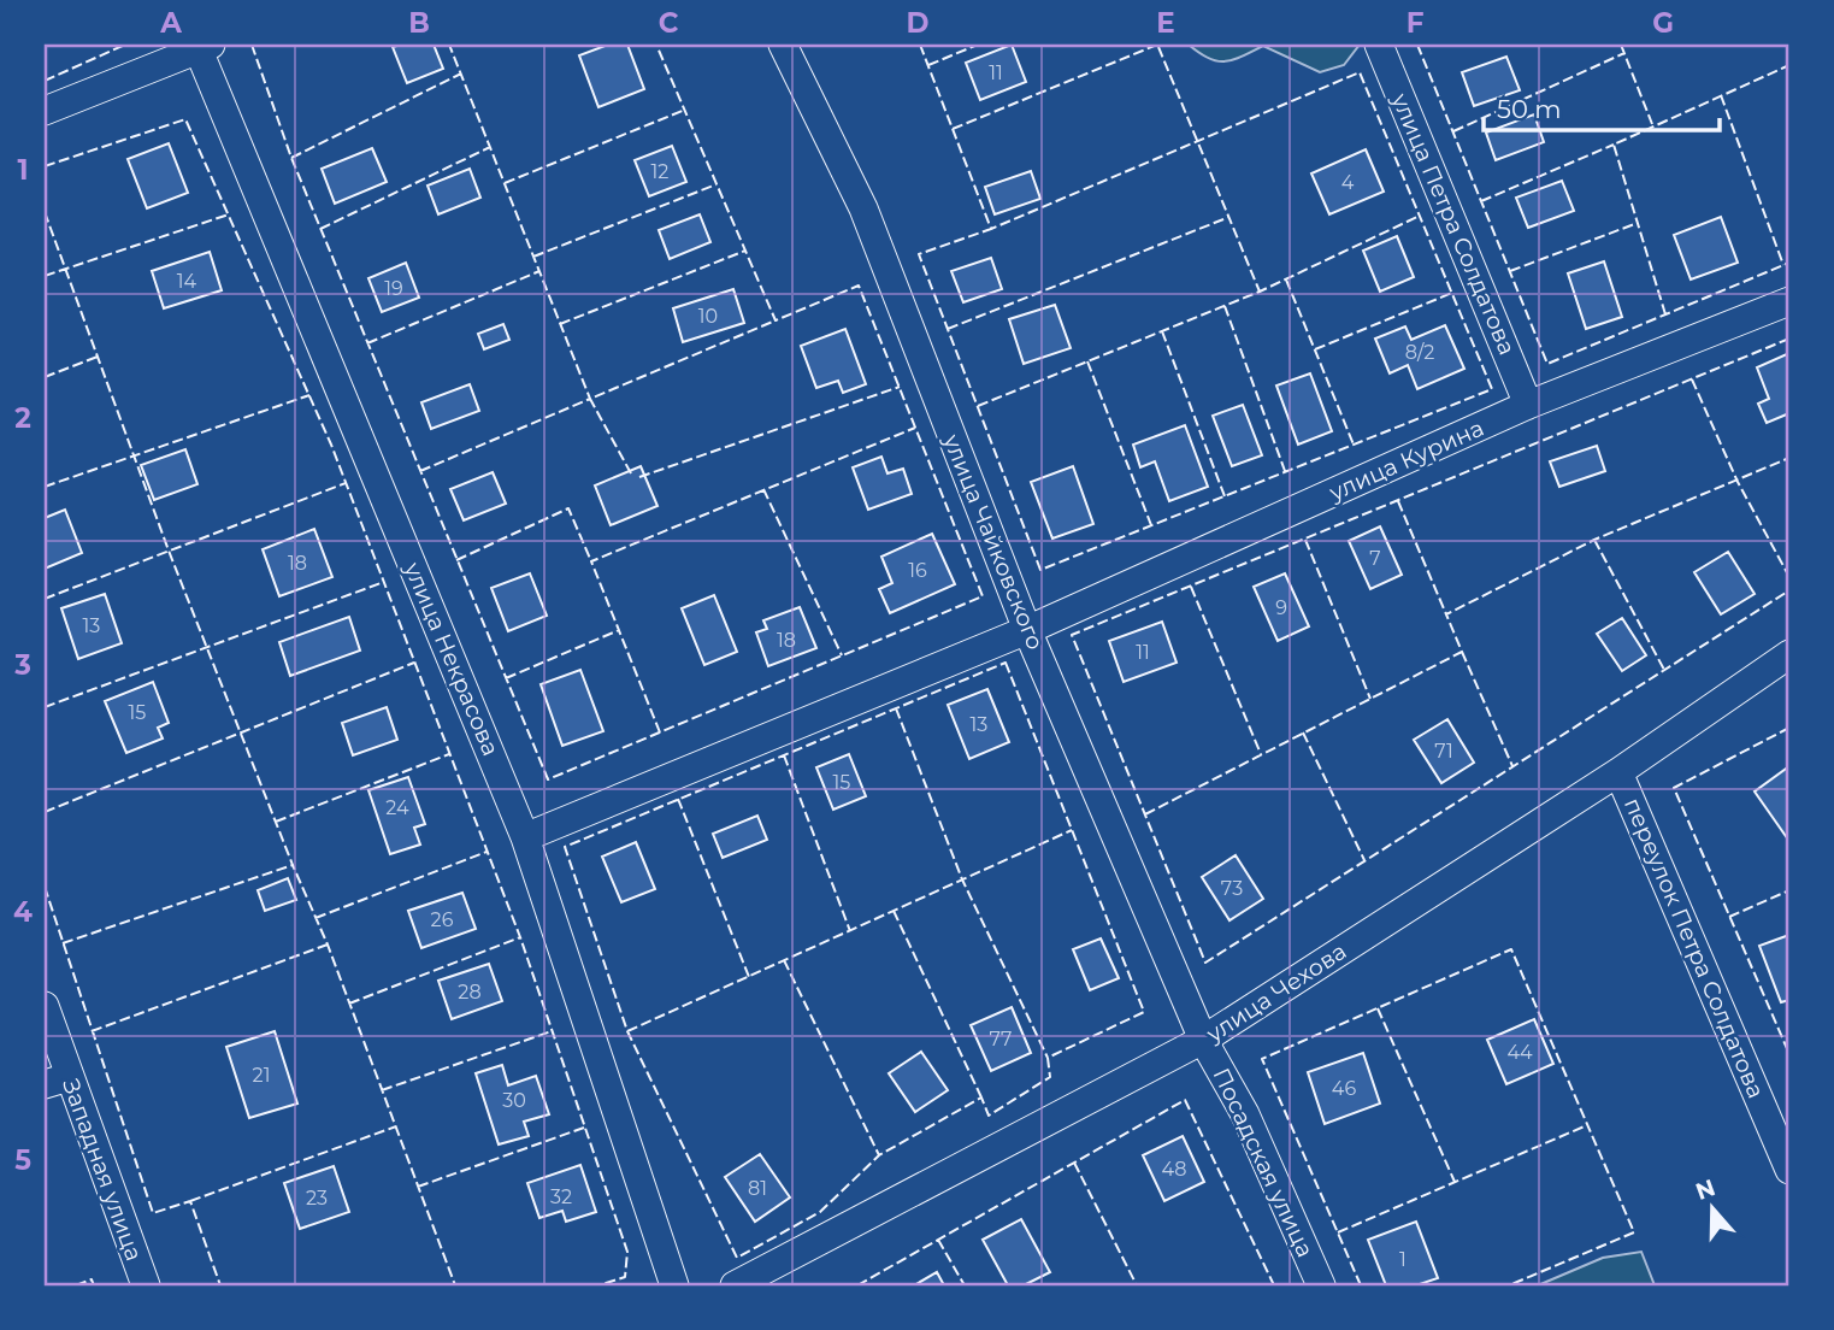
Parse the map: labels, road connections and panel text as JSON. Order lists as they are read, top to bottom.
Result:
{
  "streets": {
    "street": [
      "улица Петра Солдатова",
      "улица Курина",
      "улица Чайковского",
      "улица Некрасова",
      "переулок Петра Солдатова",
      "улица Чехова",
      "Посадская улица",
      "Западная улица"
    ]
  },
  "crossings": [
    ["улица Петра Солдатова", "улица Курина"],
    ["улица Курина", "улица Чайковского"],
    ["улица Курина", "улица Некрасова"],
    ["улица Чайковского", "улица Чехова"],
    ["улица Чайковского", "Посадская улица"],
    ["переулок Петра Солдатова", "улица Чехова"],
    ["улица Чехова", "Посадская улица"]
  ],
  "house_numbers": [
    "11",
    "12",
    "4",
    "14",
    "19",
    "10",
    "8/2",
    "7",
    "18",
    "16",
    "9",
    "13",
    "18",
    "11",
    "15",
    "13",
    "71",
    "15",
    "24",
    "73",
    "26",
    "28",
    "77",
    "44",
    "21",
    "46",
    "30",
    "48",
    "81",
    "32",
    "23",
    "1"
  ],
  "scale_bar": "50 m",
  "north": "top",
  "grid": {
    "columns": [
      "A",
      "B",
      "C",
      "D",
      "E",
      "F",
      "G"
    ],
    "rows": [
      "1",
      "2",
      "3",
      "4",
      "5"
    ]
  }
}
